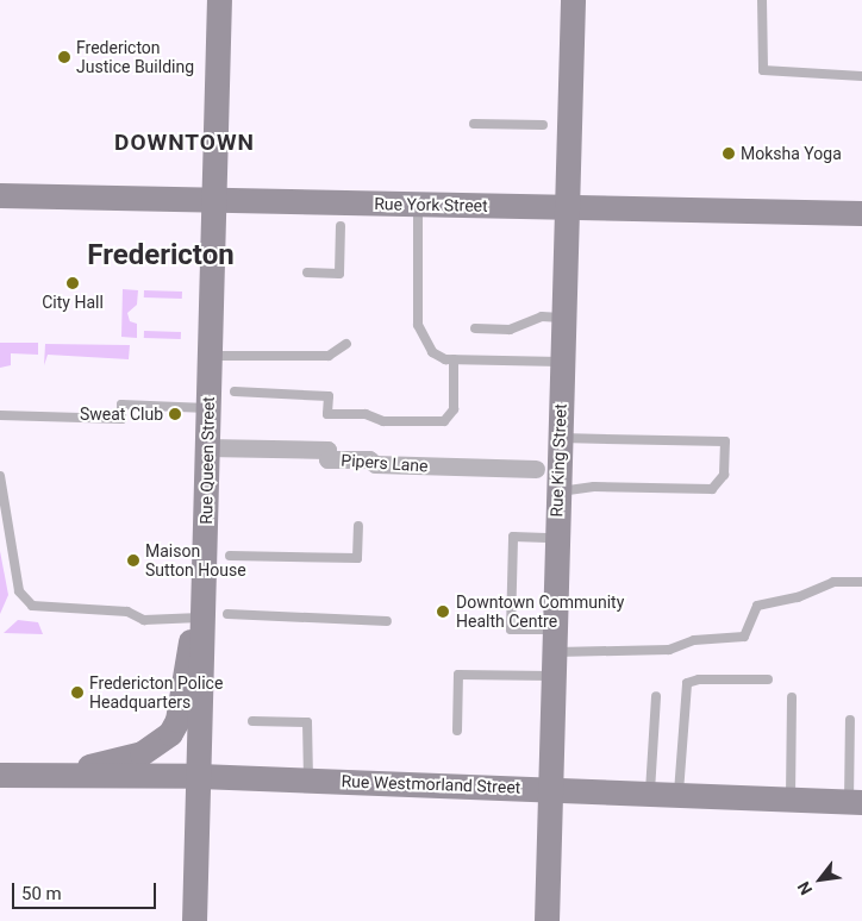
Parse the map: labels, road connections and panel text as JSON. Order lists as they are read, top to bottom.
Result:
{
  "streets": {
    "main road": [
      "Rue York Street",
      "Rue Queen Street",
      "Rue King Street",
      "Rue Westmorland Street"
    ],
    "street": ["Pipers Lane"]
  },
  "crossings": [
    ["Rue York Street", "Rue Queen Street"],
    ["Rue York Street", "Rue King Street"],
    ["Rue Queen Street", "Pipers Lane"],
    ["Rue Queen Street", "Rue Westmorland Street"],
    ["Rue King Street", "Rue Westmorland Street"]
  ],
  "districts": ["DOWNTOWN", "Fredericton"],
  "places": [
    "Fredericton Justice Building",
    "Moksha Yoga",
    "City Hall",
    "Sweat Club",
    "Maison Sutton House",
    "Downtown Community Health Centre",
    "Fredericton Police Headquarters"
  ],
  "scale_bar": "50 m",
  "north": "bottom left"
}
